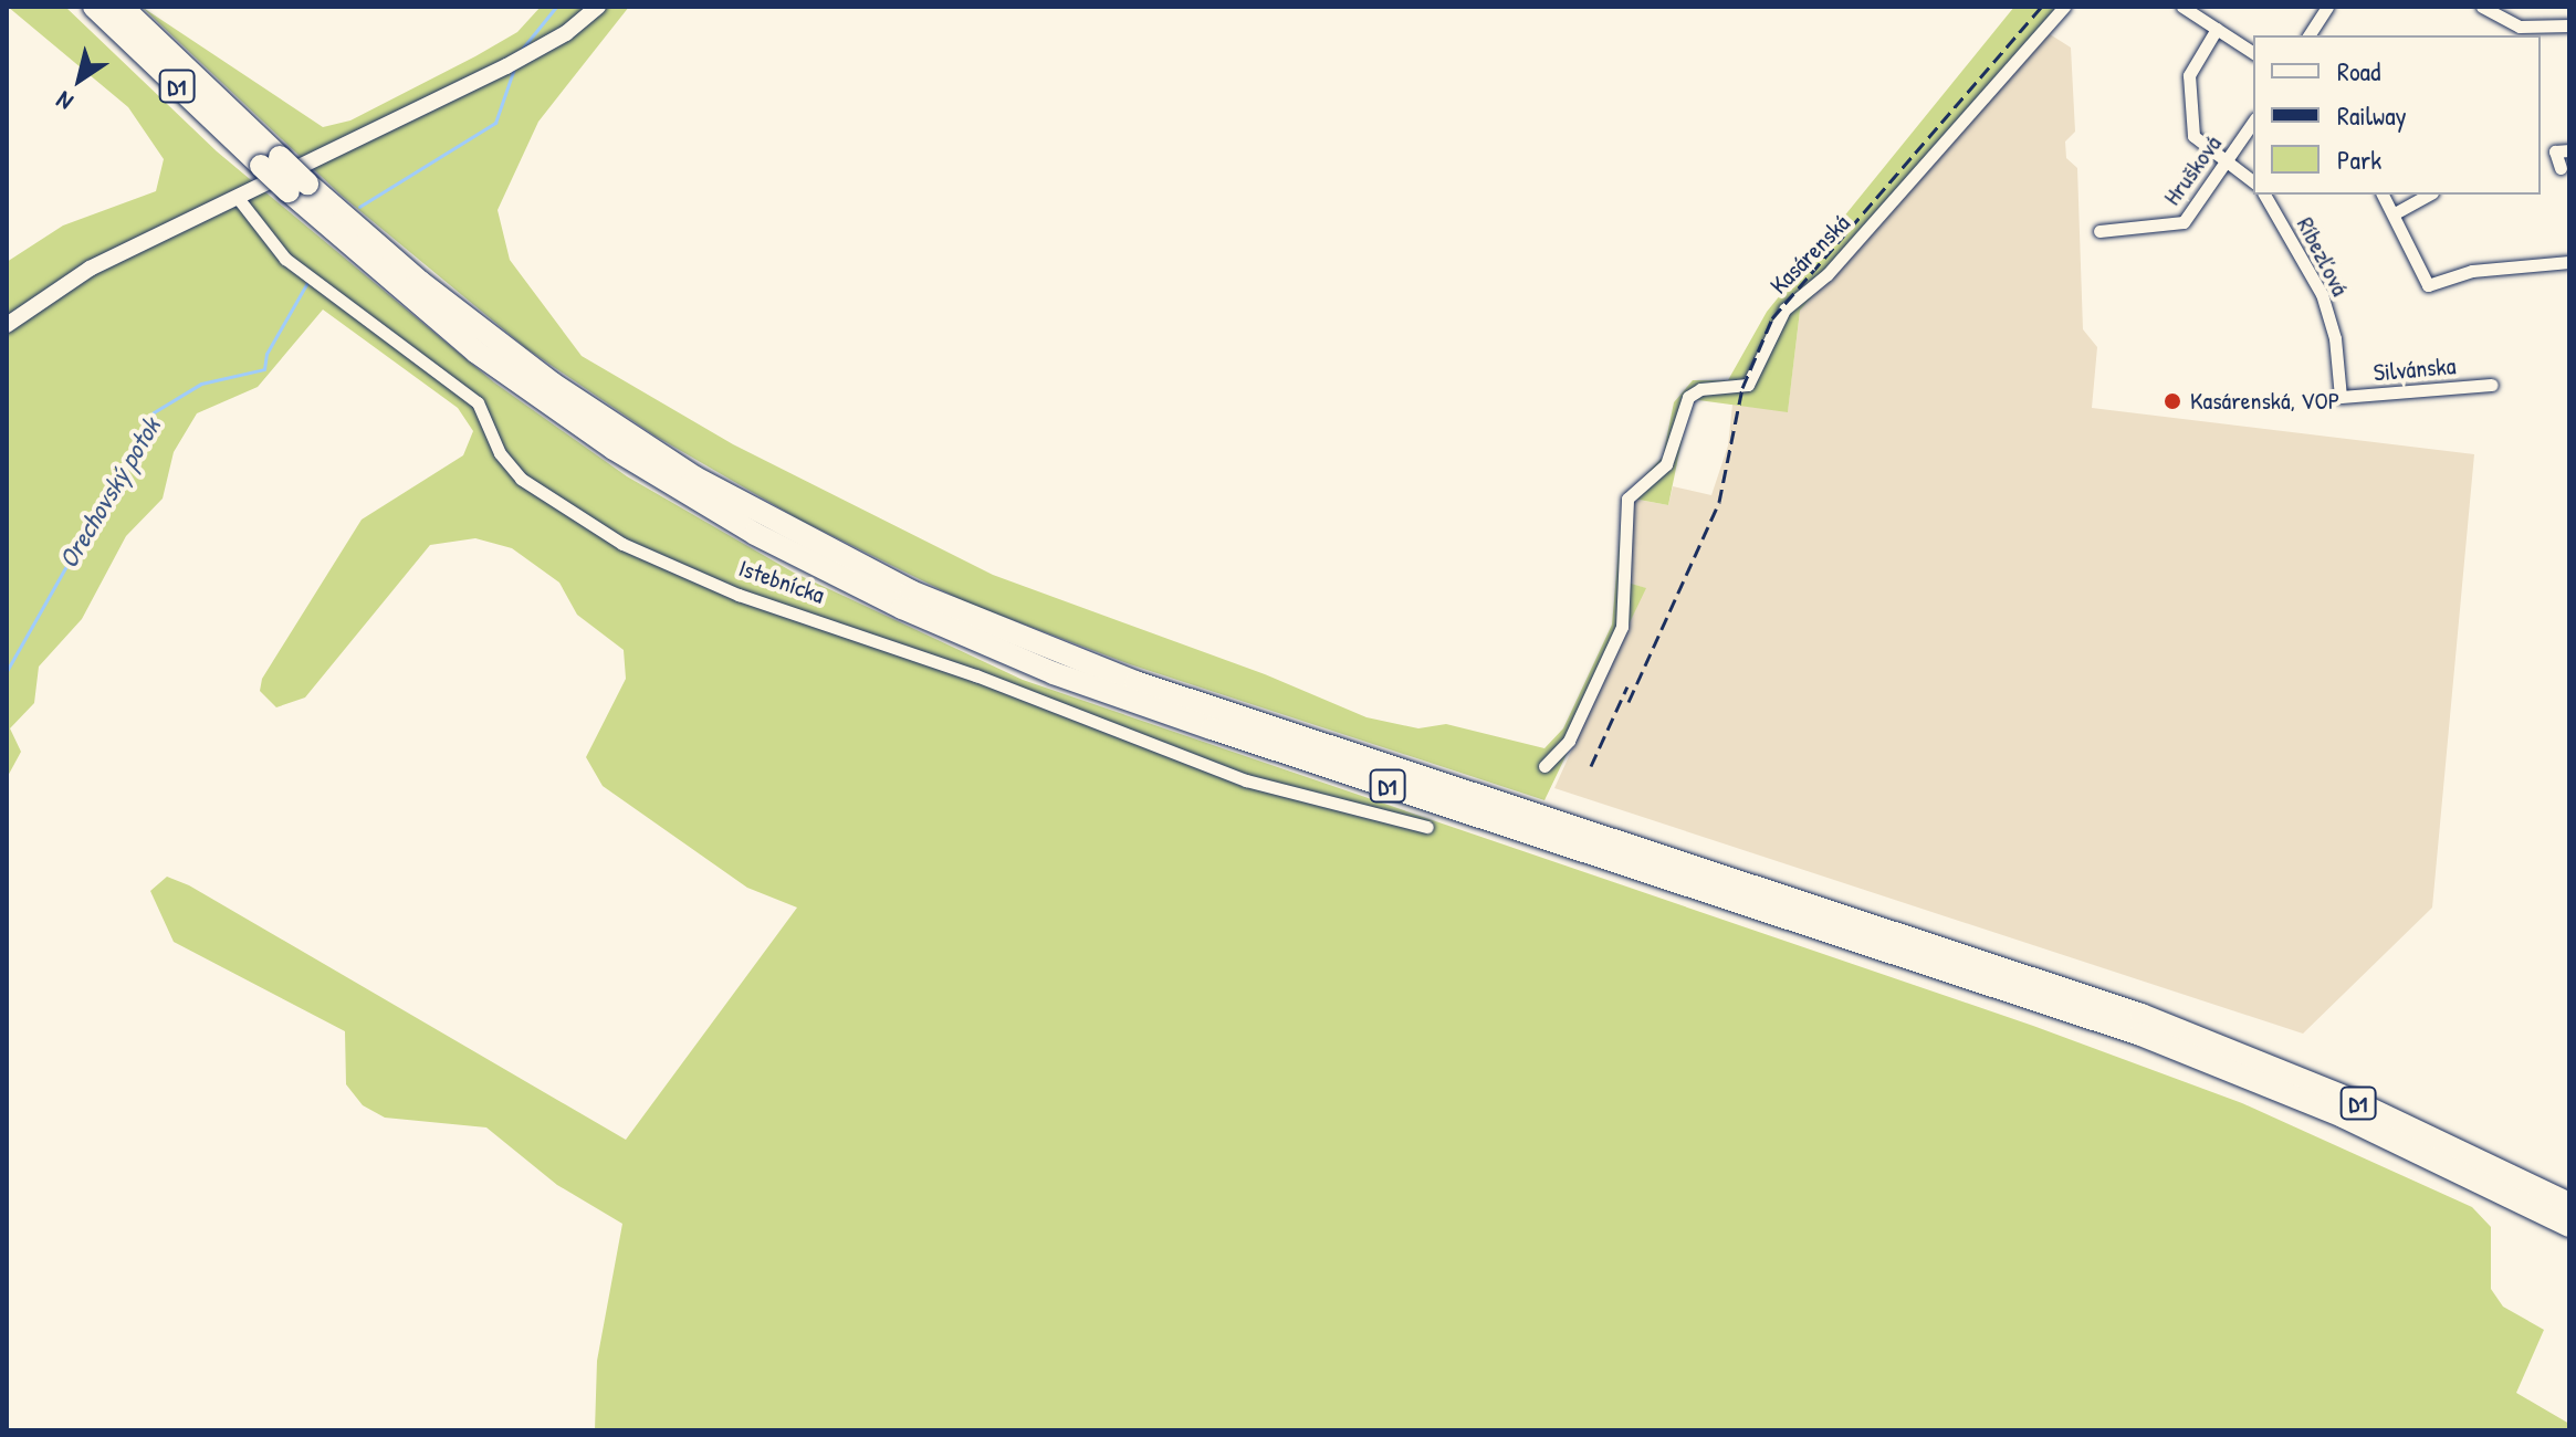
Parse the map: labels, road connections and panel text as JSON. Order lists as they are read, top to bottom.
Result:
{
  "streets": {
    "highway": ["D1"],
    "street": [
      "Hrušková",
      "Kasárenská",
      "Ríbezľová",
      "Silvánska",
      "Istebnícka"
    ]
  },
  "crossings": [
    ["Ríbezľová", "Silvánska"]
  ],
  "water": ["Orechovský potok"],
  "places": ["Kasárenská, VOP"],
  "legend": ["Road", "Railway", "Park"],
  "north": "bottom left"
}
